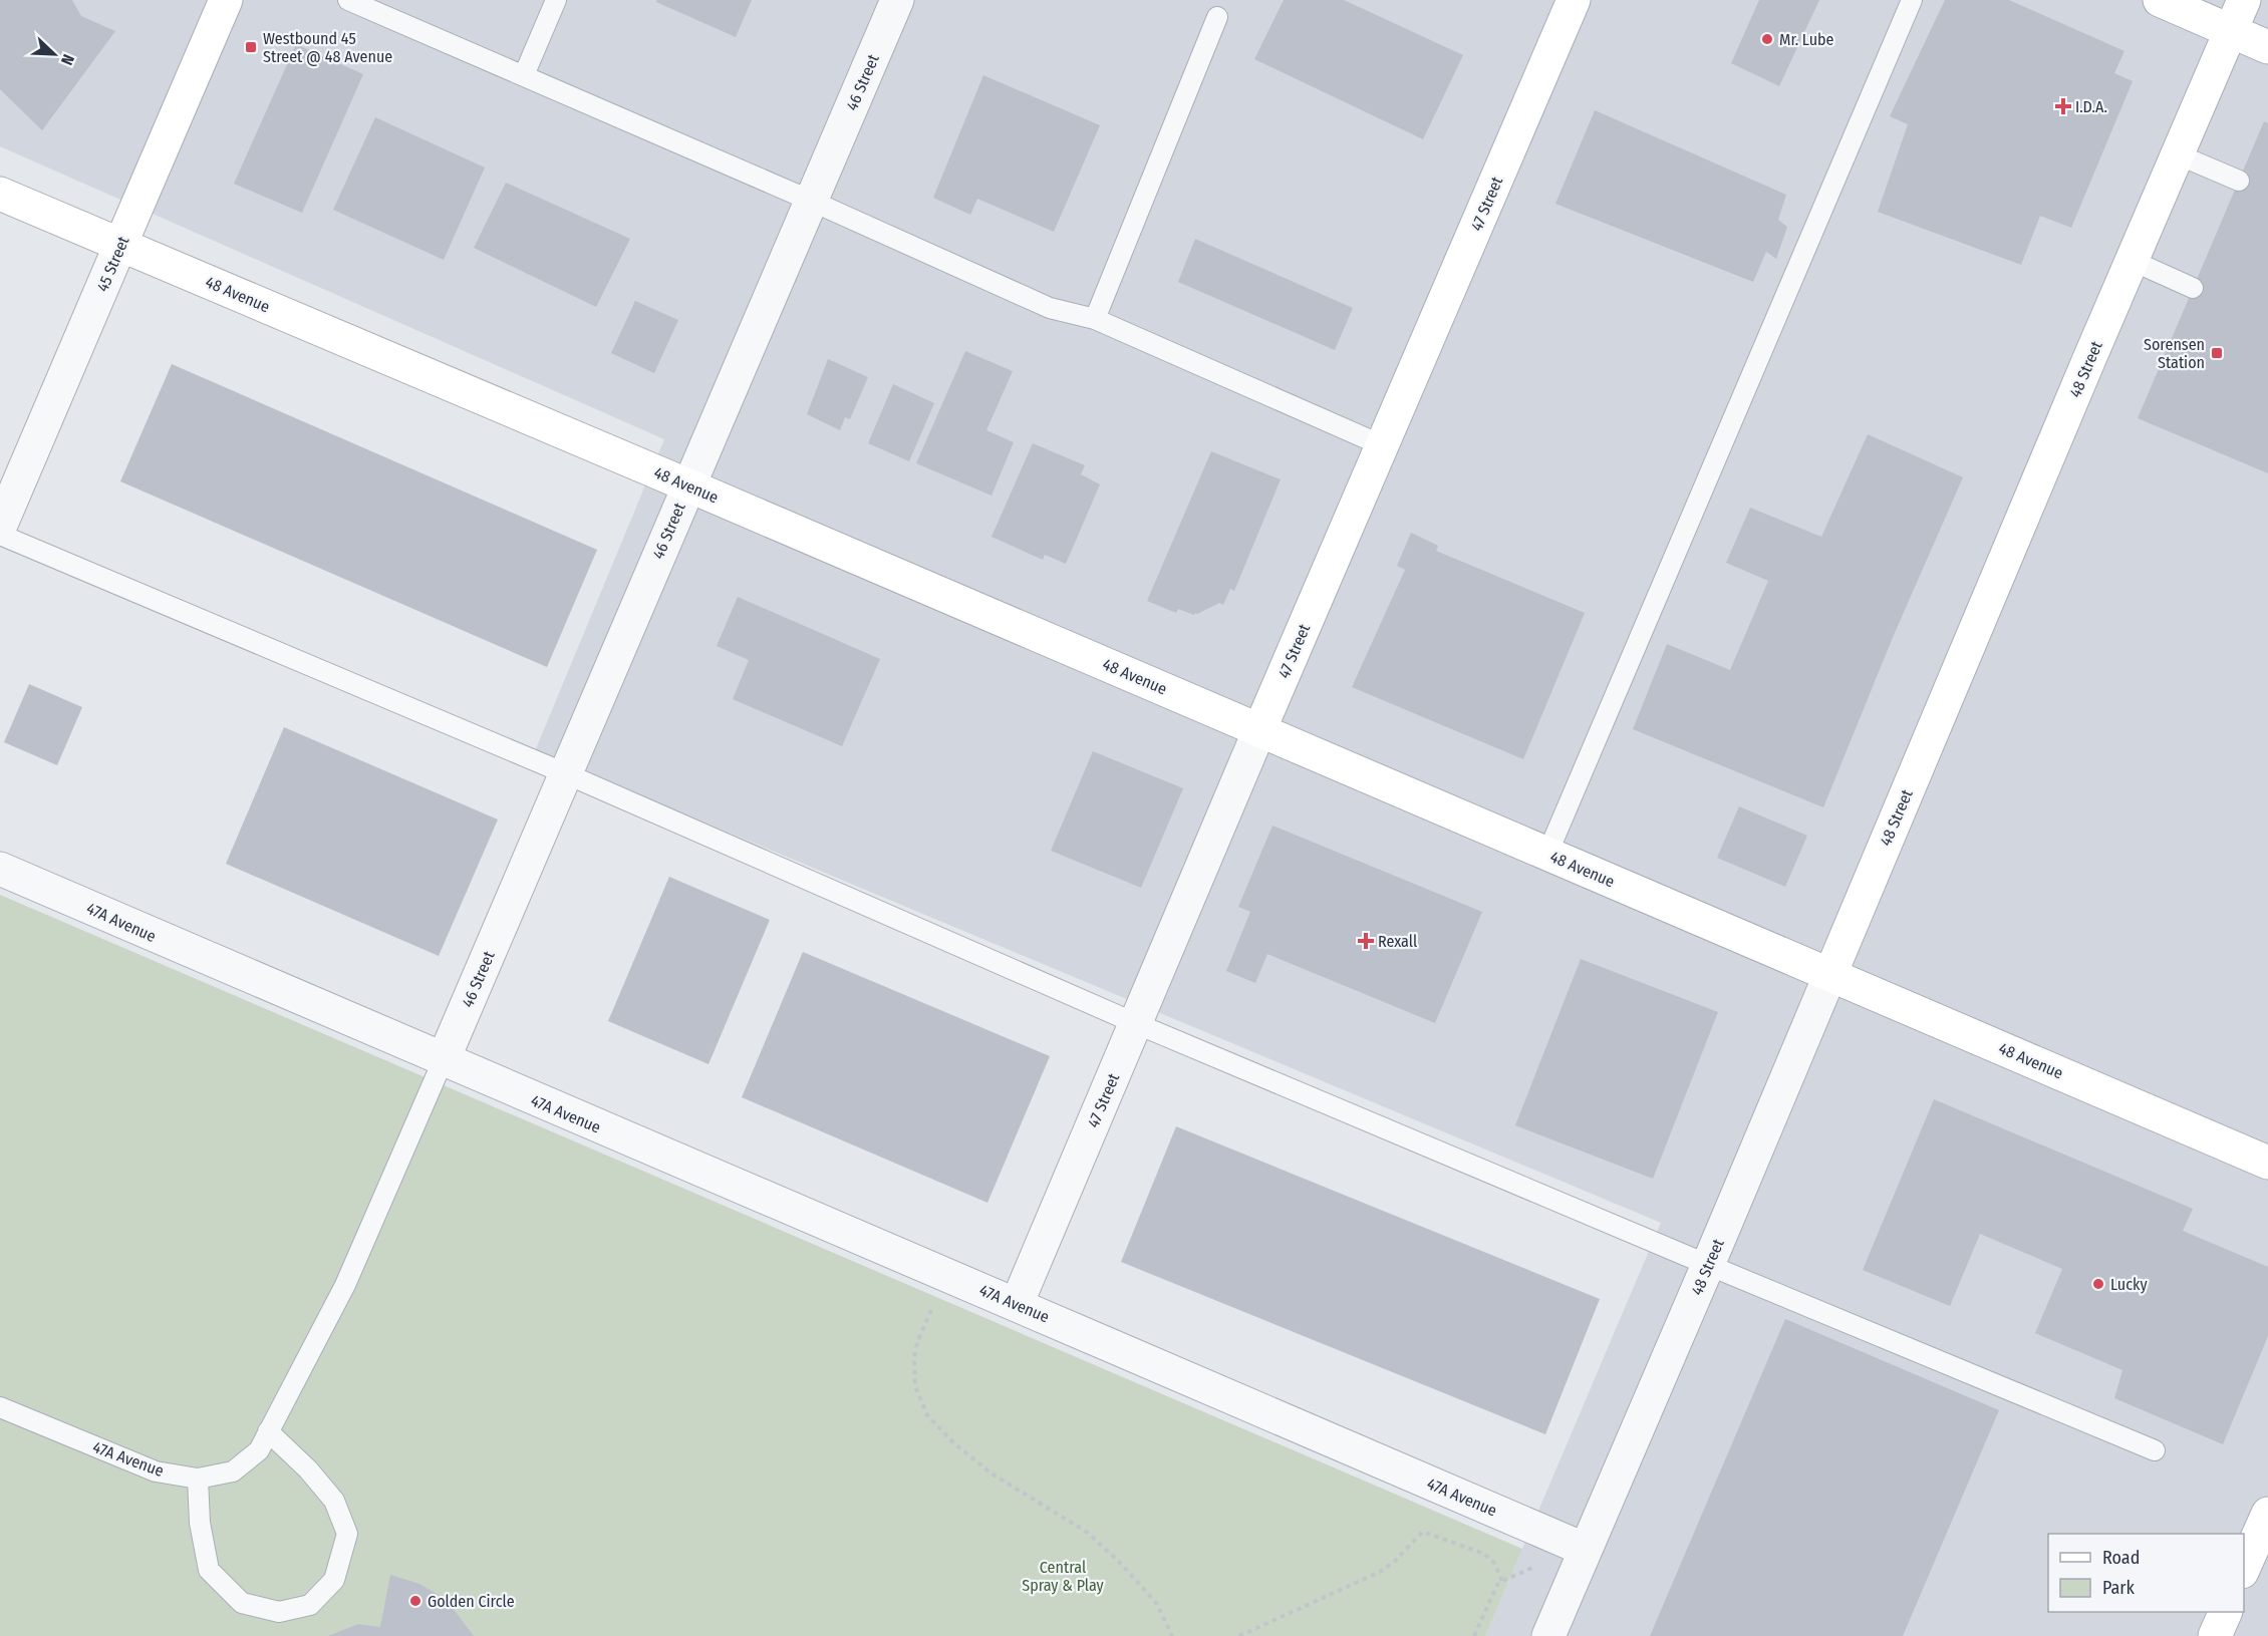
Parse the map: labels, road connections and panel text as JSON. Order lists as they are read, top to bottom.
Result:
{
  "streets": {
    "street": [
      "46 Street",
      "47 Street",
      "45 Street",
      "48 Avenue",
      "48 Street",
      "47A Avenue"
    ]
  },
  "crossings": [
    ["46 Street", "48 Avenue"],
    ["46 Street", "47A Avenue"],
    ["47 Street", "48 Avenue"],
    ["47 Street", "47A Avenue"],
    ["45 Street", "48 Avenue"],
    ["48 Avenue", "48 Street"],
    ["48 Street", "47A Avenue"]
  ],
  "parks": ["Central Spray & Play"],
  "places": {
    "other": ["Mr. Lube", "Lucky", "Golden Circle"],
    "transit": ["Westbound 45 Street @ 48 Avenue", "Sorensen Station"],
    "health": ["I.D.A.", "Rexall"]
  },
  "legend": ["Road", "Park"],
  "north": "bottom right"
}
